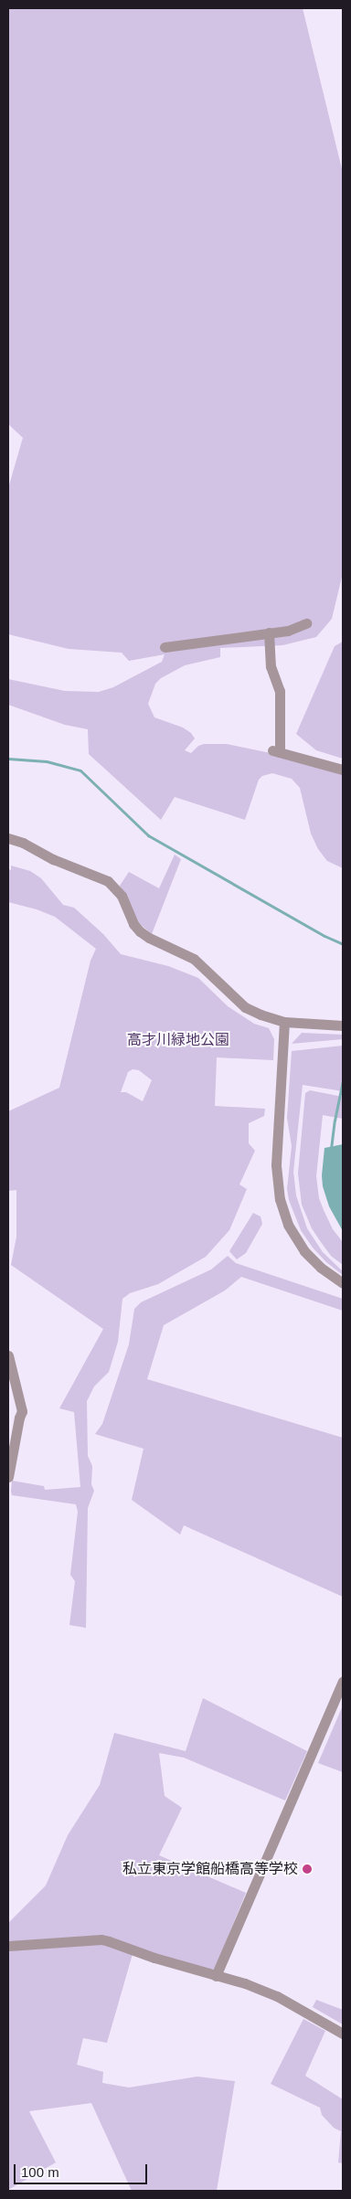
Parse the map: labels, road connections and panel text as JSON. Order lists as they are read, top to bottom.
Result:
{
  "parks": ["高才川緑地公園"],
  "places": ["私立東京学館船橋高等学校"],
  "scale_bar": "100 m"
}
